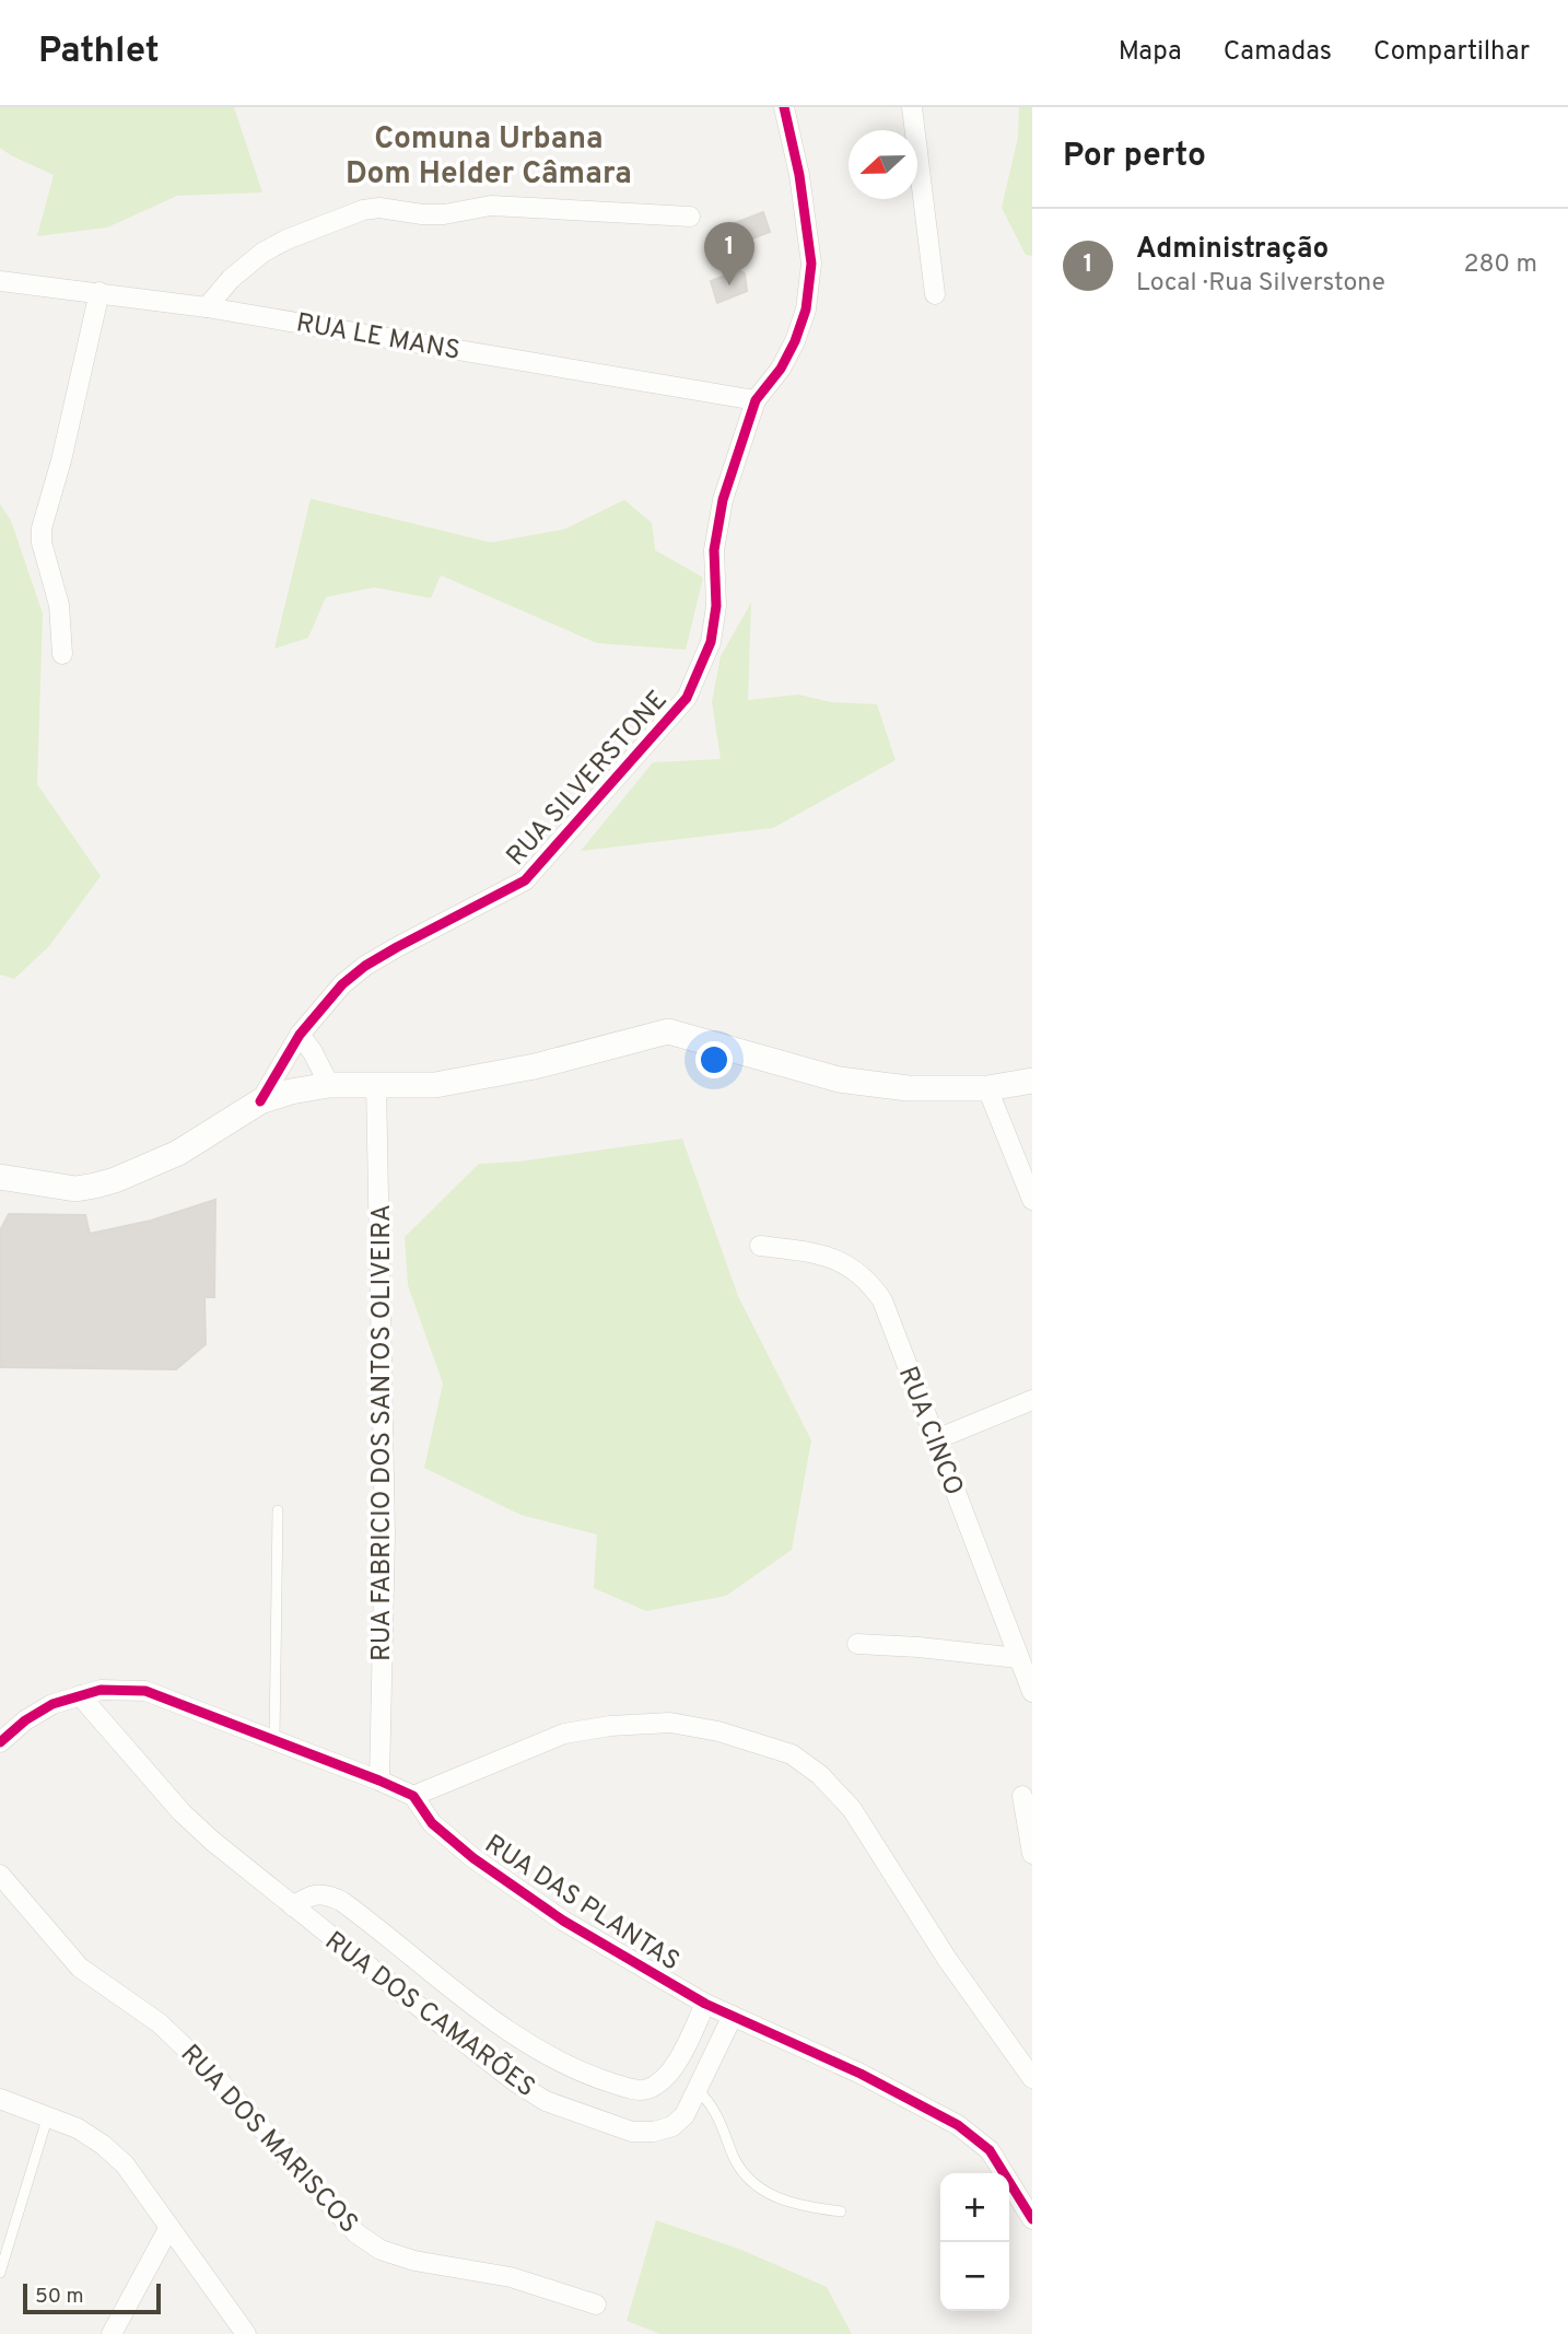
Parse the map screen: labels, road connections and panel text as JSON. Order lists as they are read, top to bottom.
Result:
{
  "streets": {
    "street": [
      "RUA LE MANS",
      "RUA SILVERSTONE",
      "RUA CINCO",
      "RUA FABRICIO DOS SANTOS OLIVEIRA",
      "RUA DAS PLANTAS",
      "RUA DOS CAMARÕES",
      "RUA DOS MARISCOS"
    ]
  },
  "crossings": [
    ["RUA LE MANS", "RUA SILVERSTONE"],
    ["RUA FABRICIO DOS SANTOS OLIVEIRA", "RUA DAS PLANTAS"],
    ["RUA DAS PLANTAS", "RUA DOS CAMARÕES"]
  ],
  "districts": ["Comuna Urbana Dom Helder Câmara"],
  "scale_bar": "50 m",
  "north": "left",
  "page": {
    "header": "Pathlet",
    "nav": ["Mapa", "Camadas", "Compartilhar"],
    "heading": "Por perto",
    "list": [
      {
        "mark": "1",
        "name": "Administração",
        "note": "Local · Rua Silverstone",
        "value": "280 m"
      }
    ],
    "pins": "1",
    "map_buttons": ["+", "−"],
    "scale": "50 m"
  }
}
